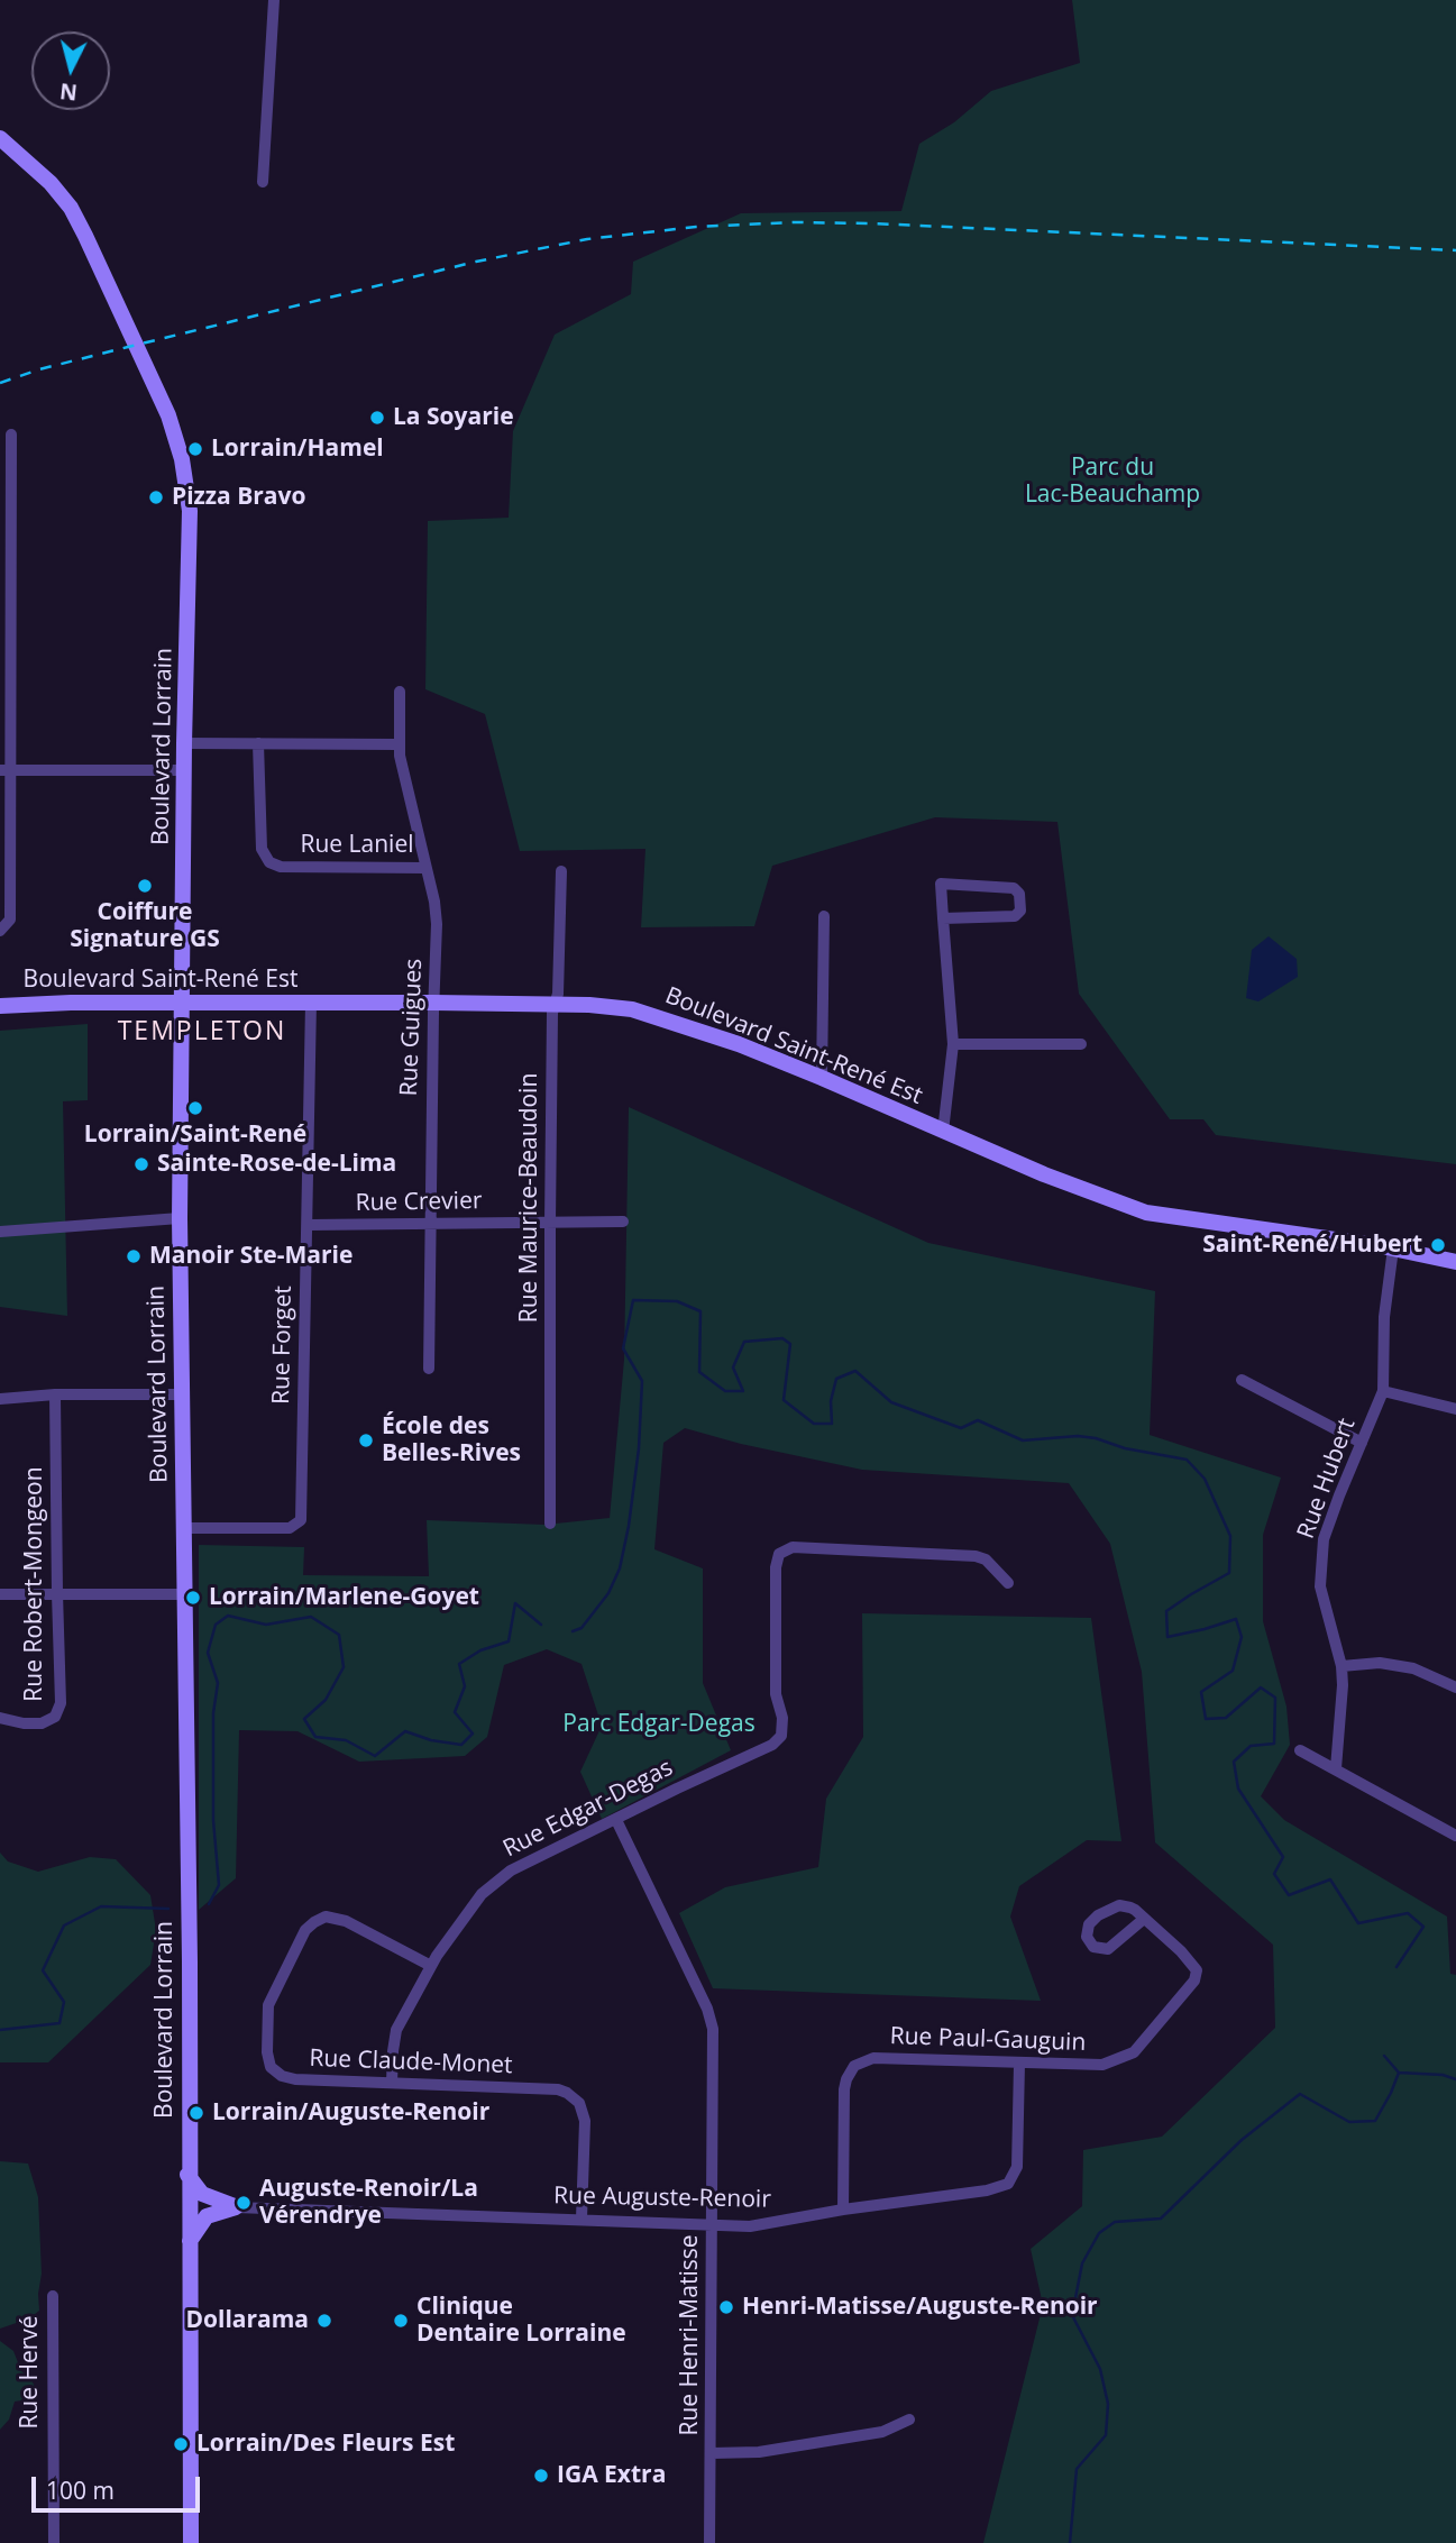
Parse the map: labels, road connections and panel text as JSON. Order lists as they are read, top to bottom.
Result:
{
  "streets": {
    "main road": ["Boulevard Lorrain", "Boulevard Saint-René Est"],
    "street": [
      "Rue Laniel",
      "Rue Guigues",
      "Rue Maurice-Beaudoin",
      "Rue Crevier",
      "Rue Forget",
      "Rue Hubert",
      "Rue Robert-Mongeon",
      "Rue Edgar-Degas",
      "Rue Paul-Gauguin",
      "Rue Claude-Monet",
      "Rue Auguste-Renoir",
      "Rue Henri-Matisse",
      "Rue Hervé"
    ]
  },
  "crossings": [
    ["Boulevard Lorrain", "Boulevard Saint-René Est"],
    ["Boulevard Lorrain", "Rue Forget"],
    ["Rue Laniel", "Rue Guigues"],
    ["Boulevard Saint-René Est", "Rue Guigues"],
    ["Boulevard Saint-René Est", "Rue Maurice-Beaudoin"],
    ["Boulevard Saint-René Est", "Rue Forget"],
    ["Boulevard Saint-René Est", "Rue Hubert"],
    ["Rue Guigues", "Rue Crevier"],
    ["Rue Maurice-Beaudoin", "Rue Crevier"],
    ["Rue Crevier", "Rue Forget"],
    ["Rue Edgar-Degas", "Rue Claude-Monet"],
    ["Rue Edgar-Degas", "Rue Henri-Matisse"],
    ["Rue Paul-Gauguin", "Rue Auguste-Renoir"],
    ["Rue Claude-Monet", "Rue Auguste-Renoir"],
    ["Rue Auguste-Renoir", "Rue Henri-Matisse"]
  ],
  "districts": ["TEMPLETON"],
  "parks": ["Parc du Lac-Beauchamp", "Parc Edgar-Degas"],
  "places": [
    "La Soyarie",
    "Lorrain/Hamel",
    "Pizza Bravo",
    "Coiffure Signature GS",
    "Lorrain/Saint-René",
    "Sainte-Rose-de-Lima",
    "Saint-René/Hubert",
    "Manoir Ste-Marie",
    "École des Belles-Rives",
    "Lorrain/Marlene-Goyet",
    "Lorrain/Auguste-Renoir",
    "Auguste-Renoir/La Vérendrye",
    "Henri-Matisse/Auguste-Renoir",
    "Dollarama",
    "Clinique Dentaire Lorraine",
    "Lorrain/Des Fleurs Est",
    "IGA Extra"
  ],
  "scale_bar": "100 m",
  "north": "bottom"
}
